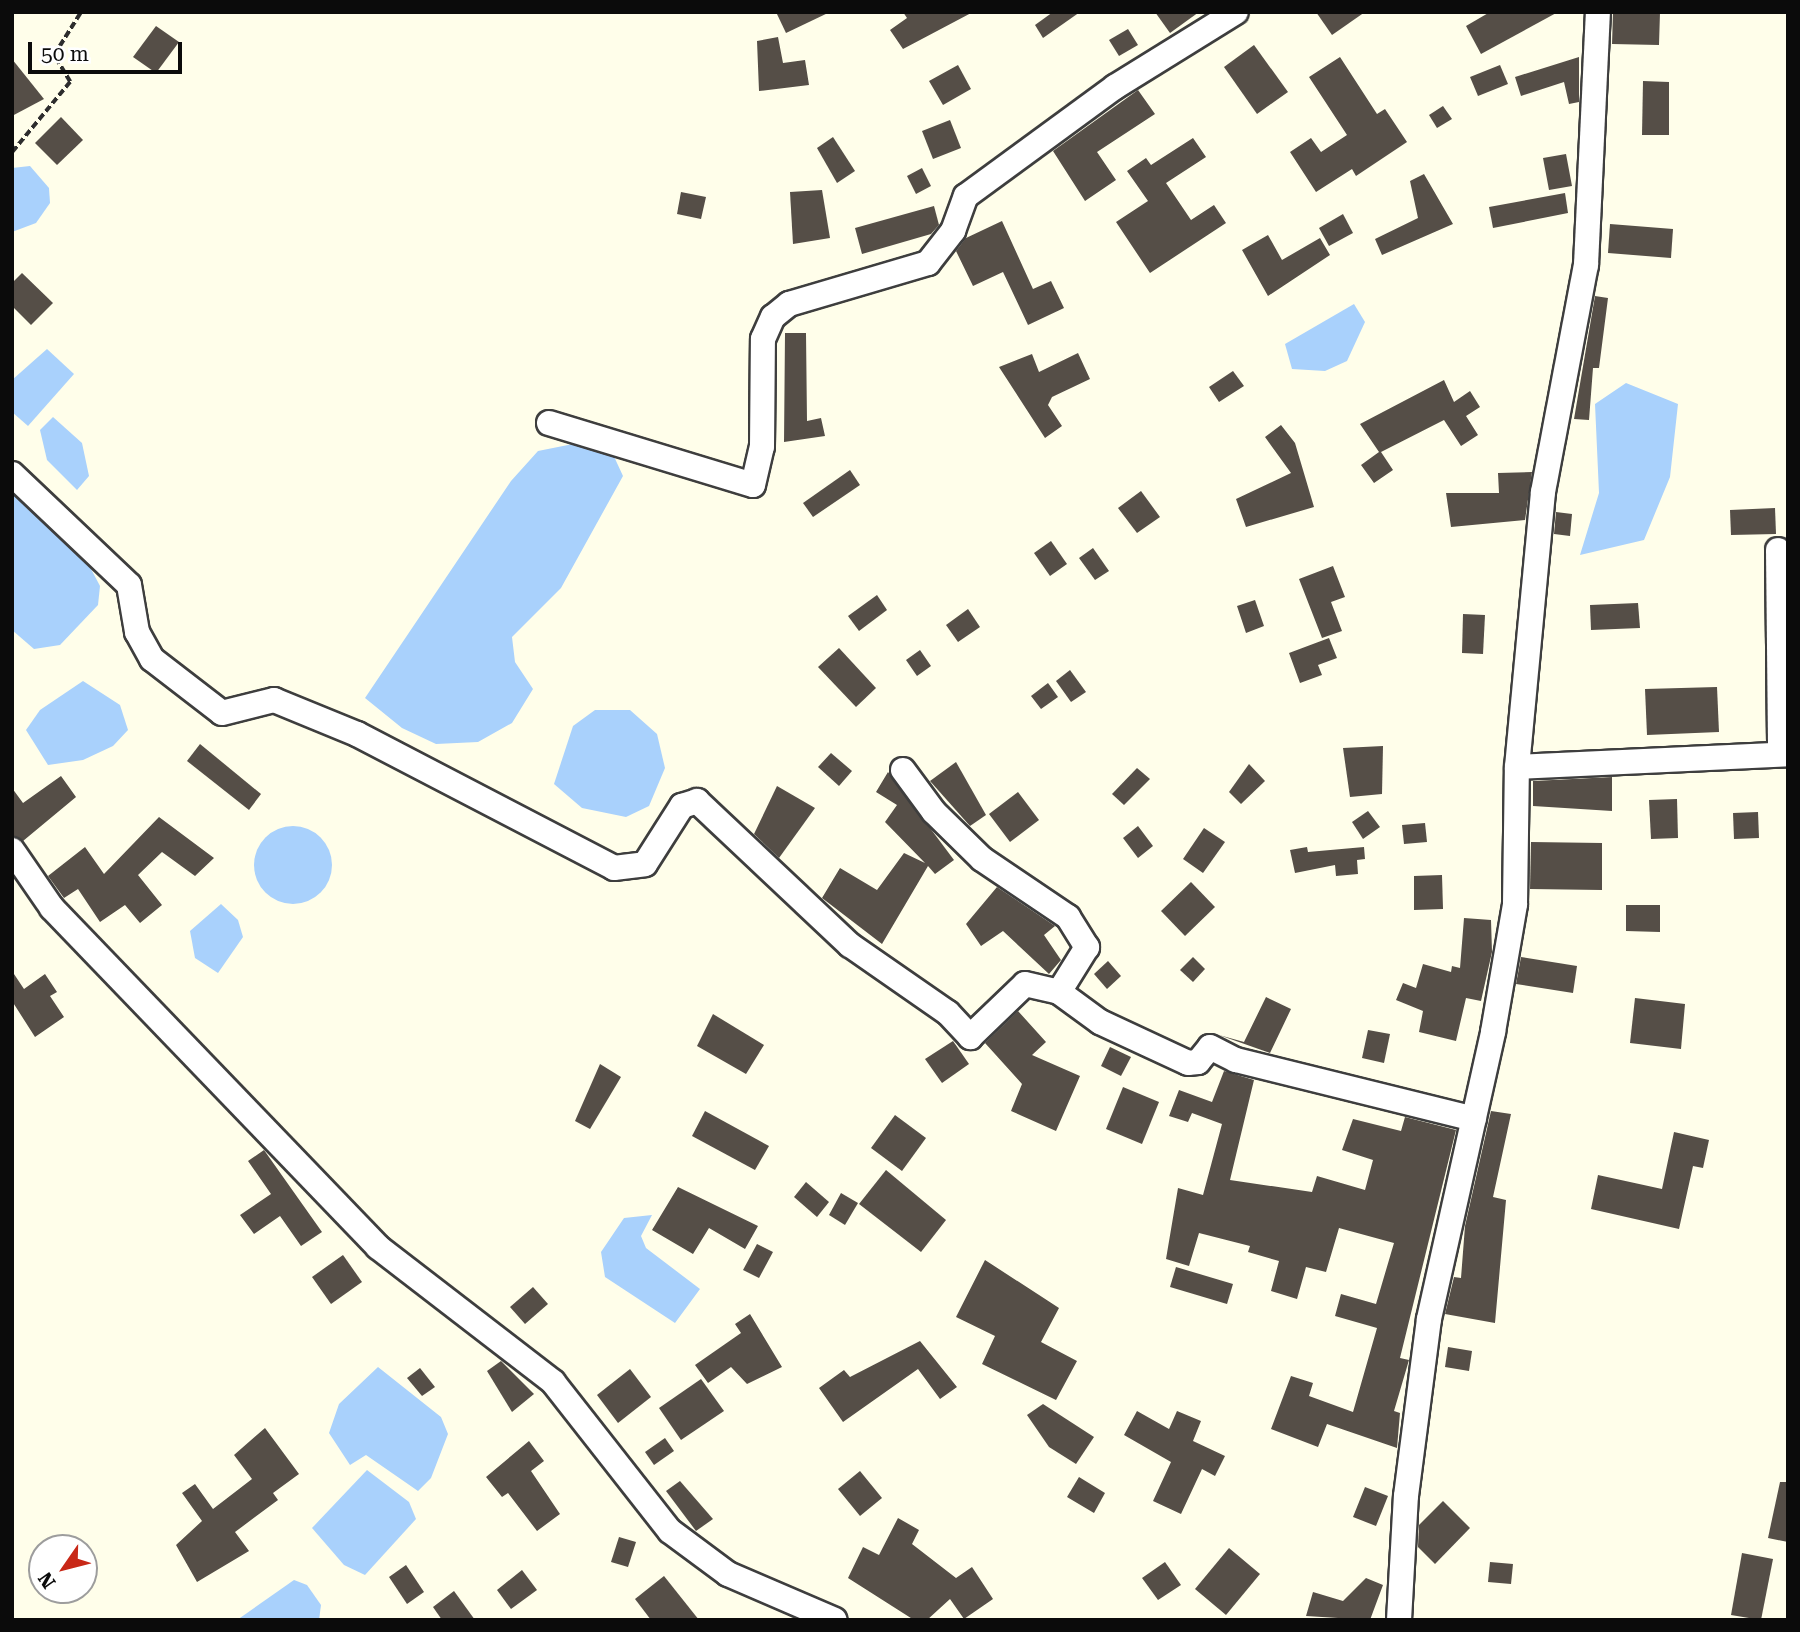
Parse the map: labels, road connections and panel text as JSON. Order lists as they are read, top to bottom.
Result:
{
  "scale_bar": "50 m",
  "north": "bottom left"
}
